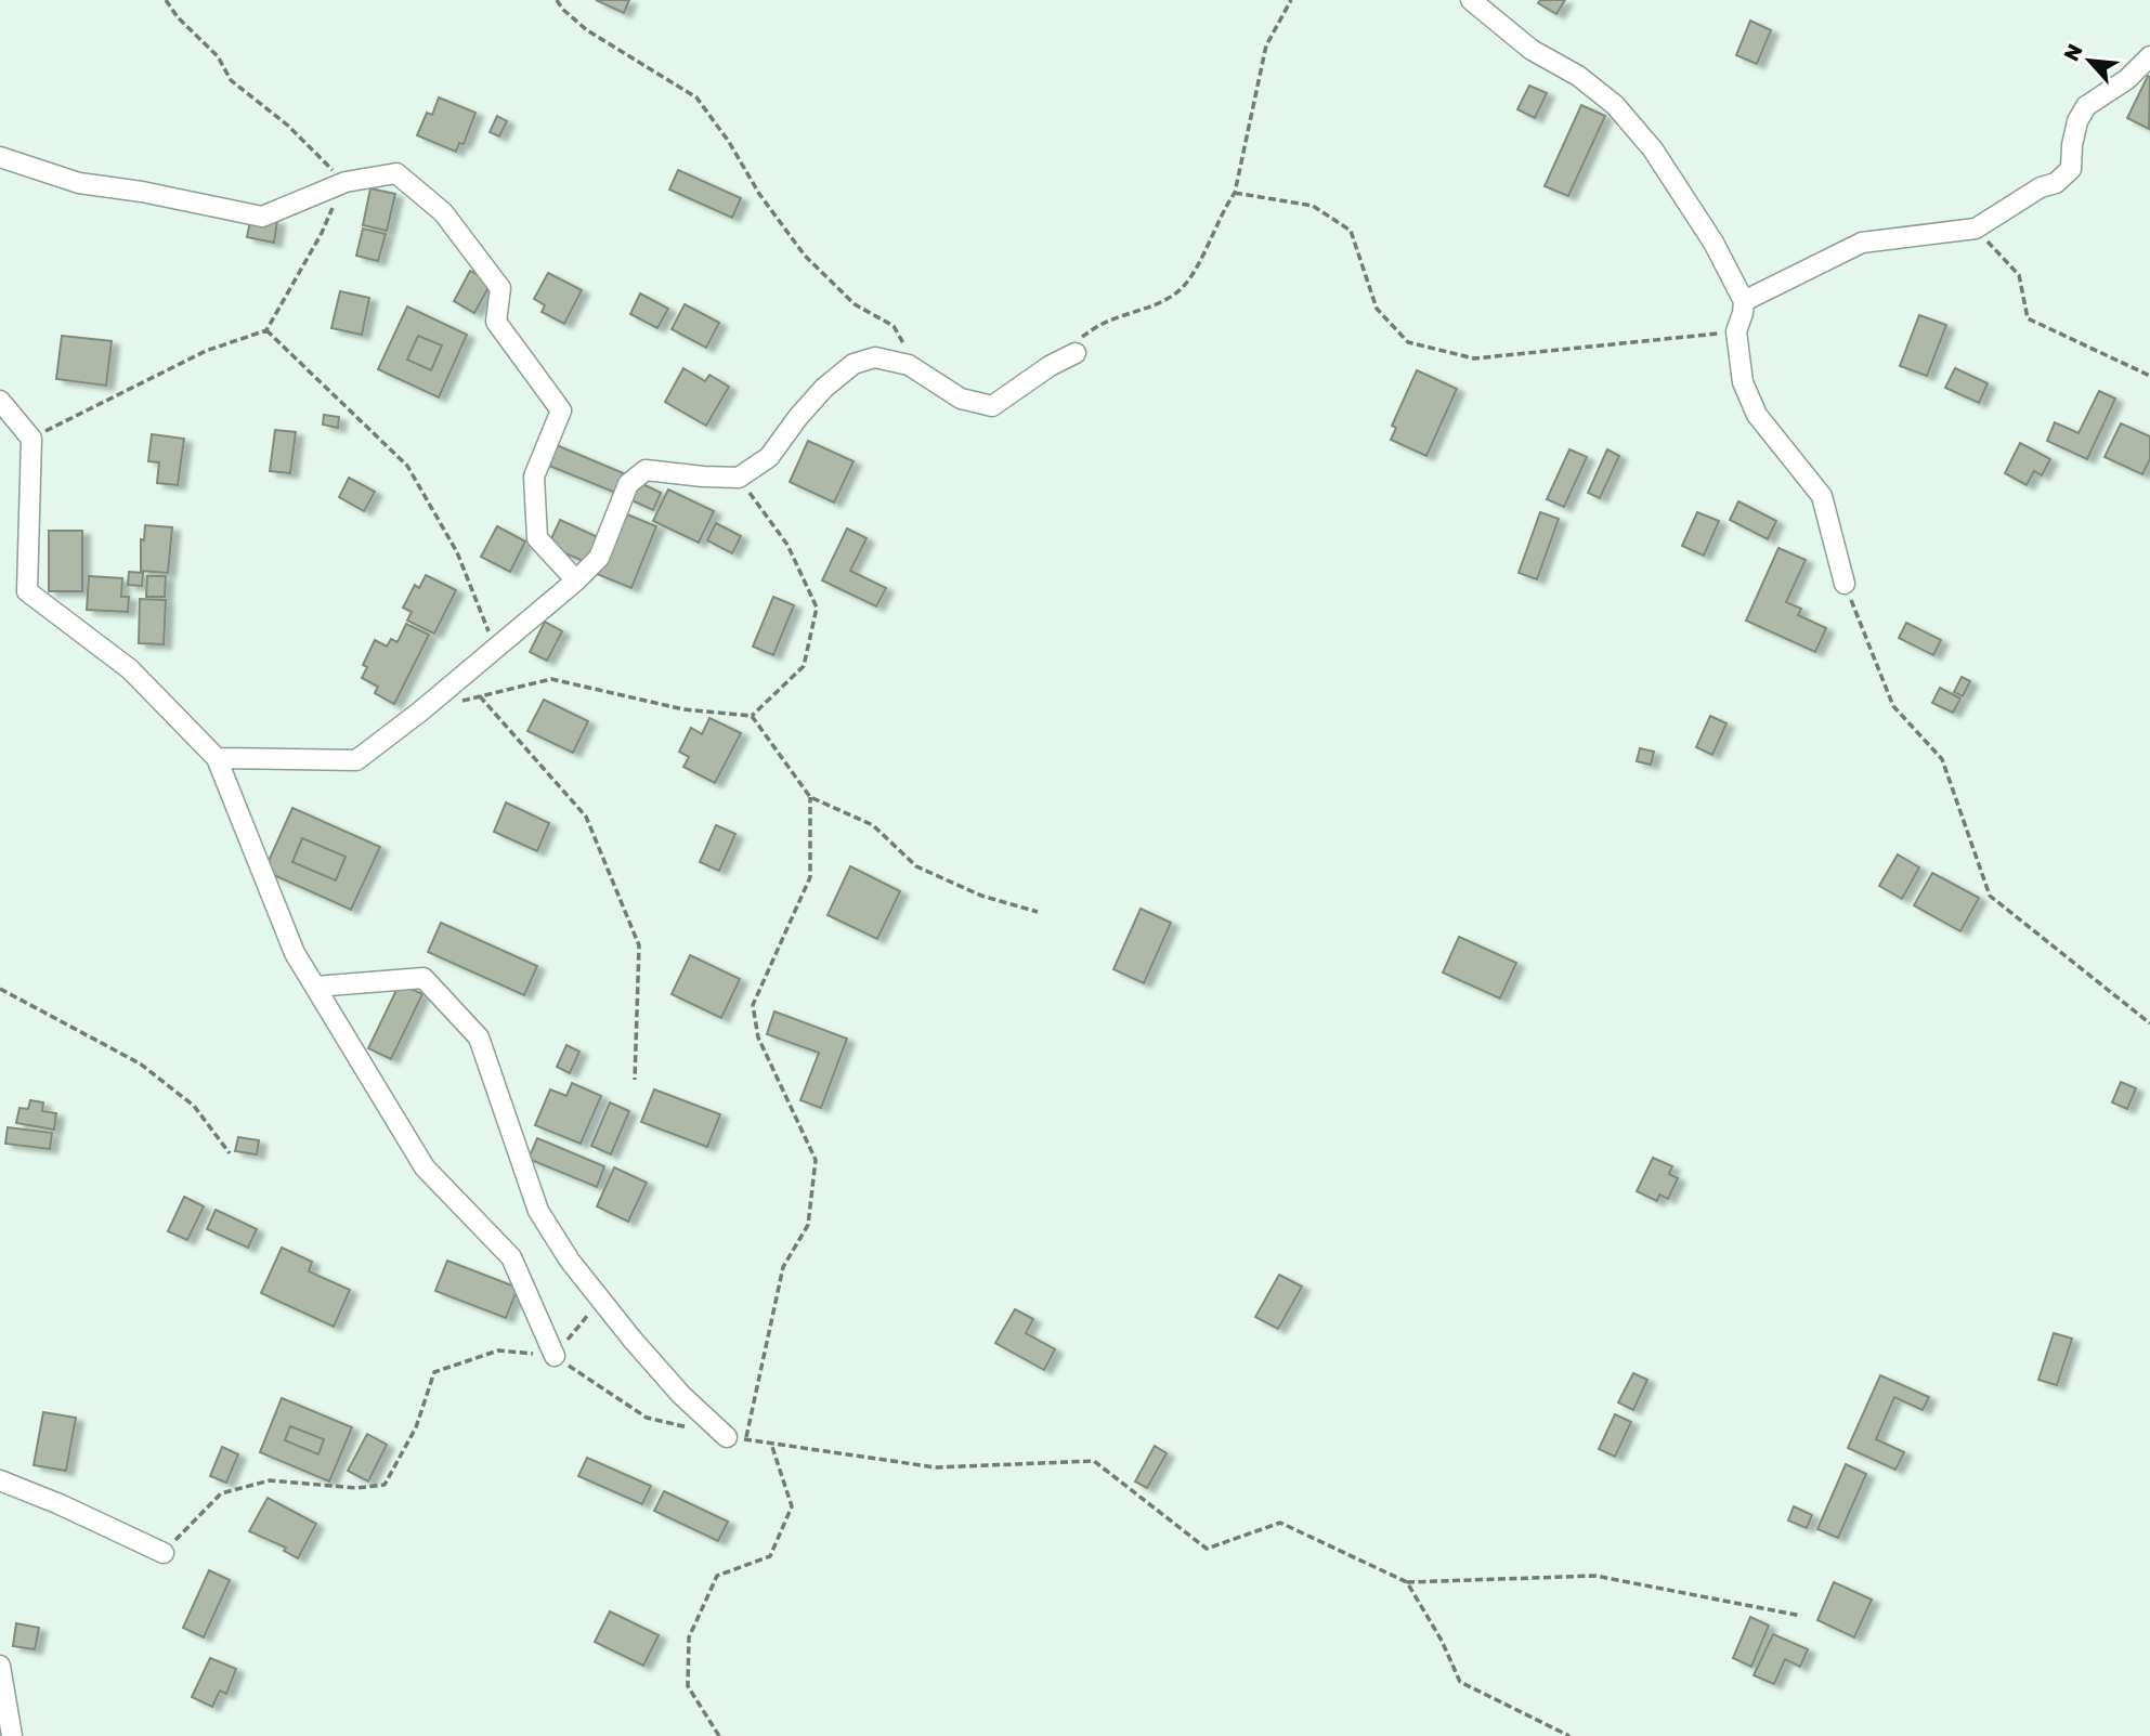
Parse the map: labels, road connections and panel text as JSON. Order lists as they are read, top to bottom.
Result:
{
  "north": "top left"
}
